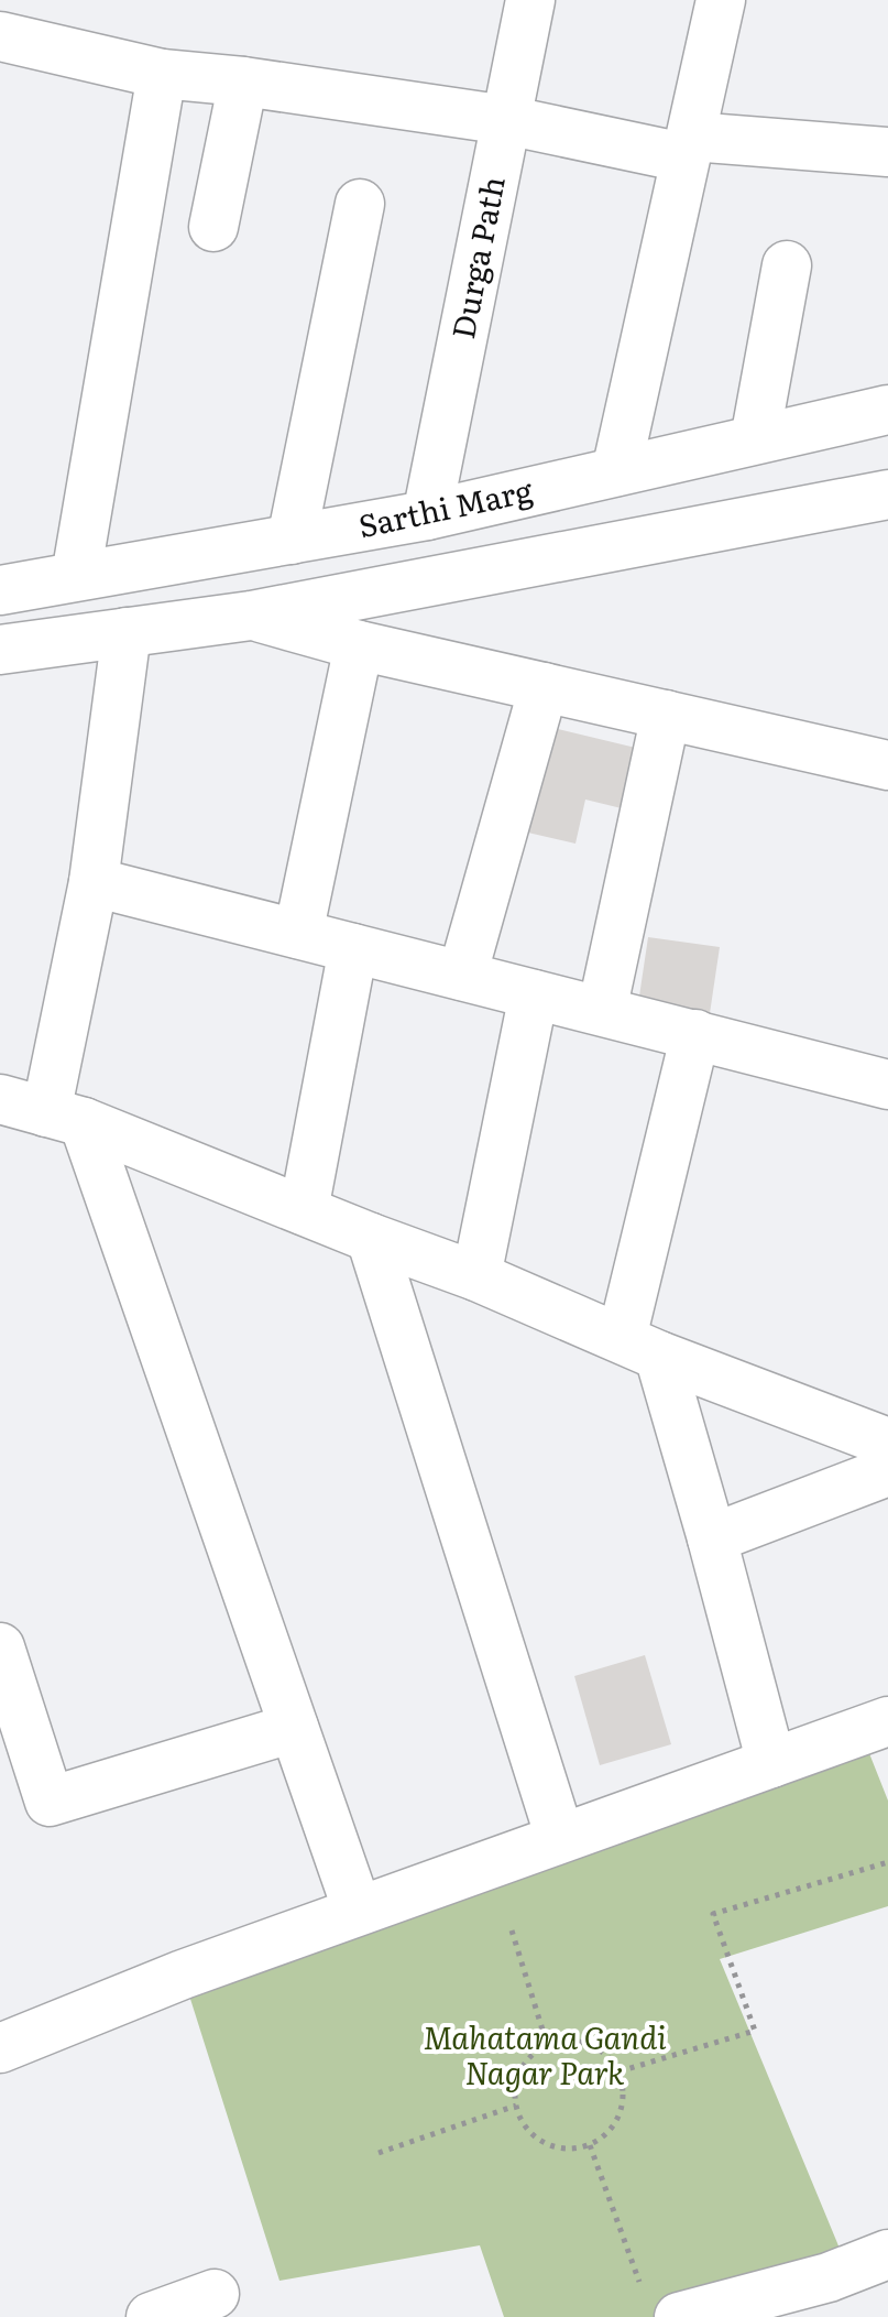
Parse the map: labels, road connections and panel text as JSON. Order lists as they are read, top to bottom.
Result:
{
  "streets": {
    "street": ["Durga Path", "Sarthi Marg"]
  },
  "crossings": [
    ["Durga Path", "Sarthi Marg"]
  ],
  "parks": ["Mahatama Gandi Nagar Park"]
}
